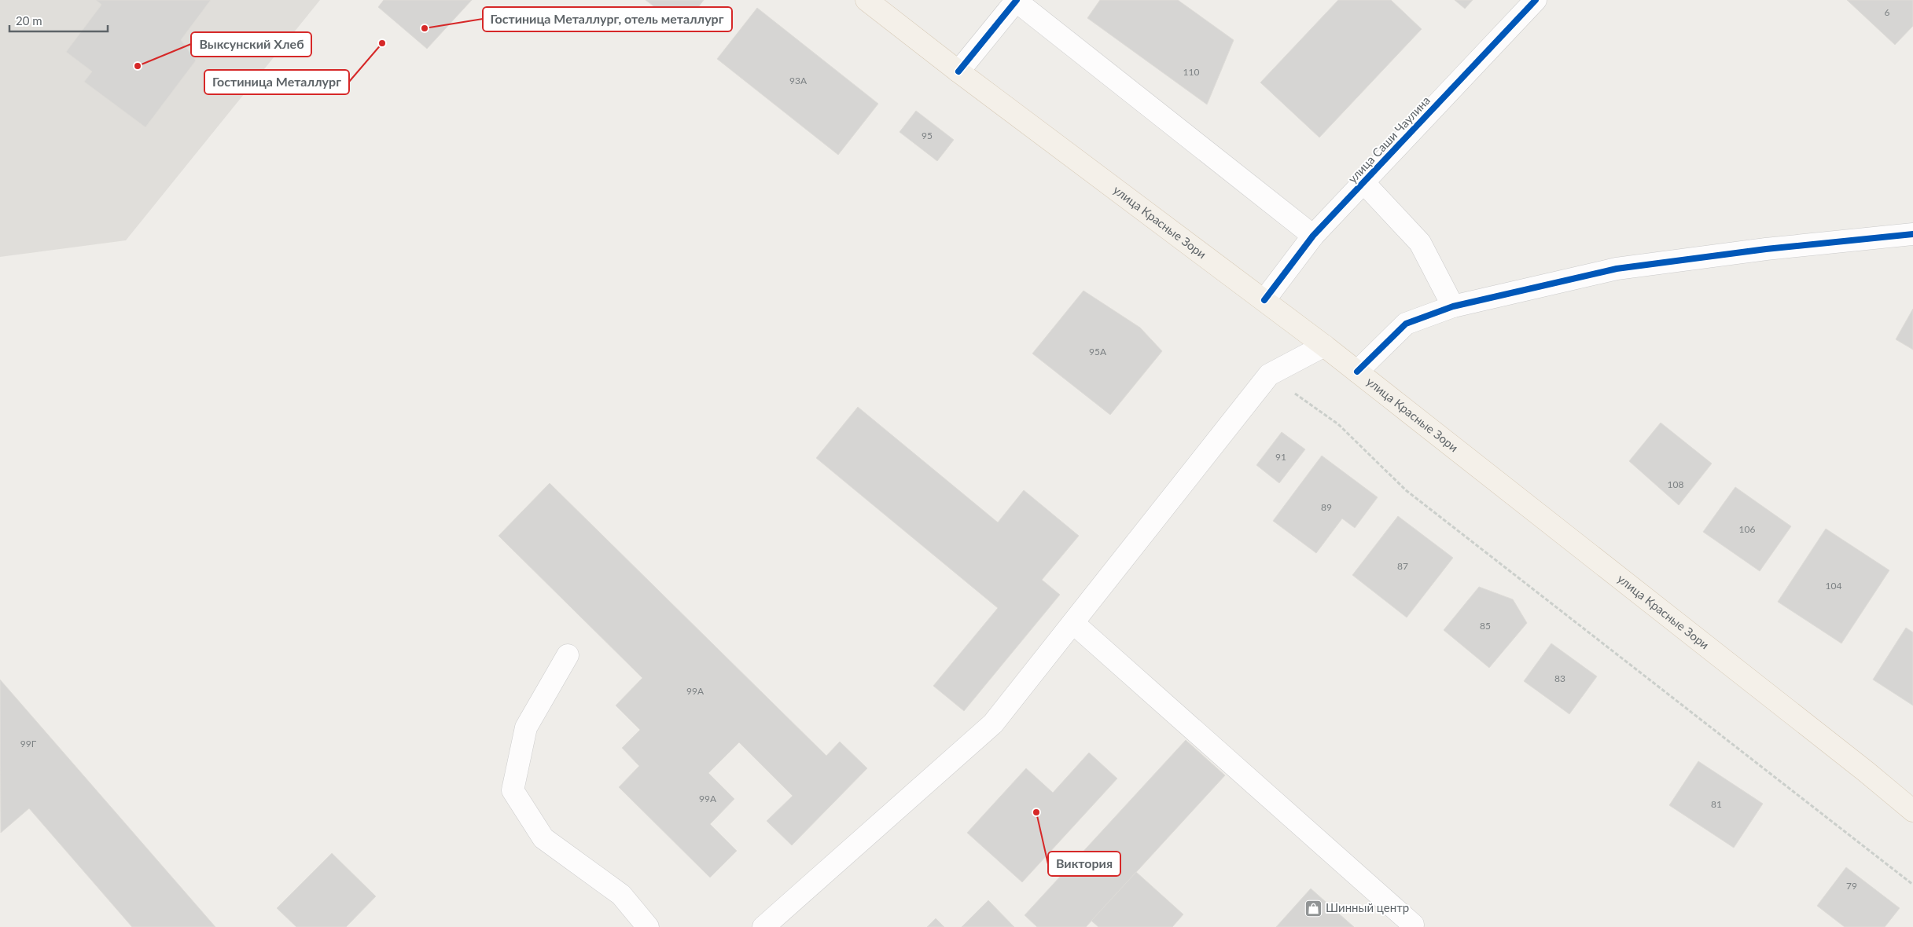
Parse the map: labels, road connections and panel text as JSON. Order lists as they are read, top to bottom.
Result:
{
  "streets": {
    "main road": ["улица Красные Зори"],
    "street": ["улица Саши Чаулина"]
  },
  "crossings": [
    ["улица Саши Чаулина", "улица Красные Зори"]
  ],
  "places": {
    "other": [
      "Гостиница Металлург, отель металлург",
      "Гостиница Металлург",
      "Выксунский Хлеб",
      "Виктория"
    ],
    "shop": ["Шинный центр"]
  },
  "house_numbers": [
    "6",
    "110",
    "93А",
    "95",
    "95А",
    "91",
    "108",
    "89",
    "106",
    "87",
    "104",
    "85",
    "83",
    "99А",
    "99Г",
    "99А",
    "81",
    "79"
  ],
  "scale_bar": "20 m"
}
